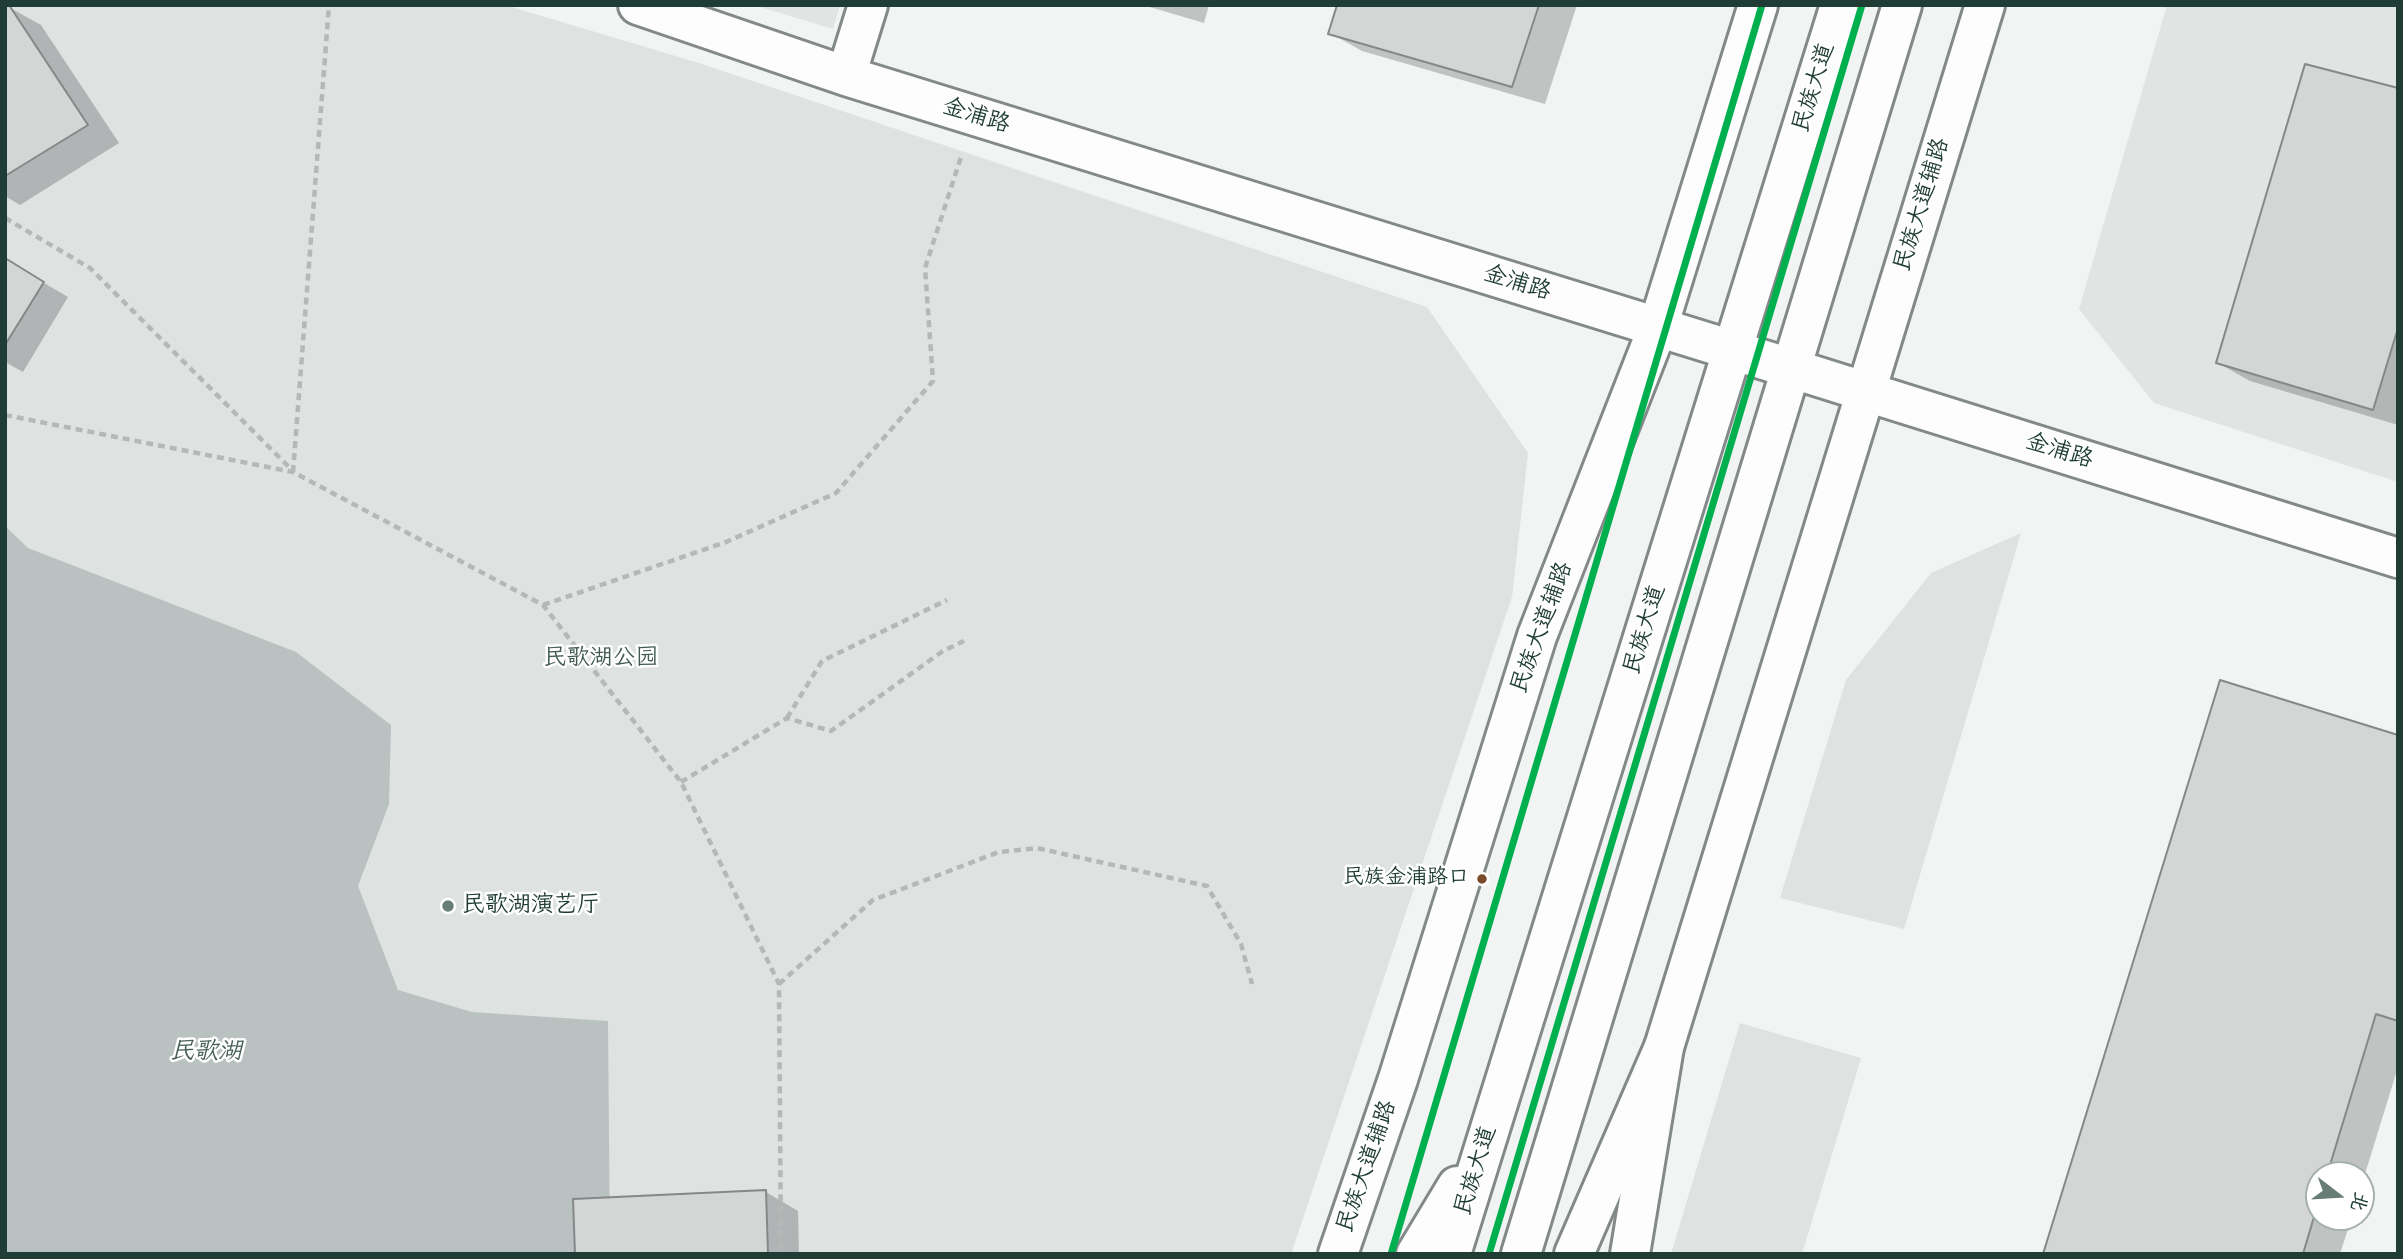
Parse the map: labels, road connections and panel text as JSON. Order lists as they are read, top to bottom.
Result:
{
  "streets": {
    "main road": ["民族大道", "金浦路", "民族大道辅路"]
  },
  "crossings": [
    ["民族大道", "金浦路"],
    ["金浦路", "民族大道辅路"]
  ],
  "water": ["民歌湖"],
  "parks": ["民歌湖公园"],
  "places": ["民族金浦路口", "民歌湖演艺厅"],
  "north": "right"
}
